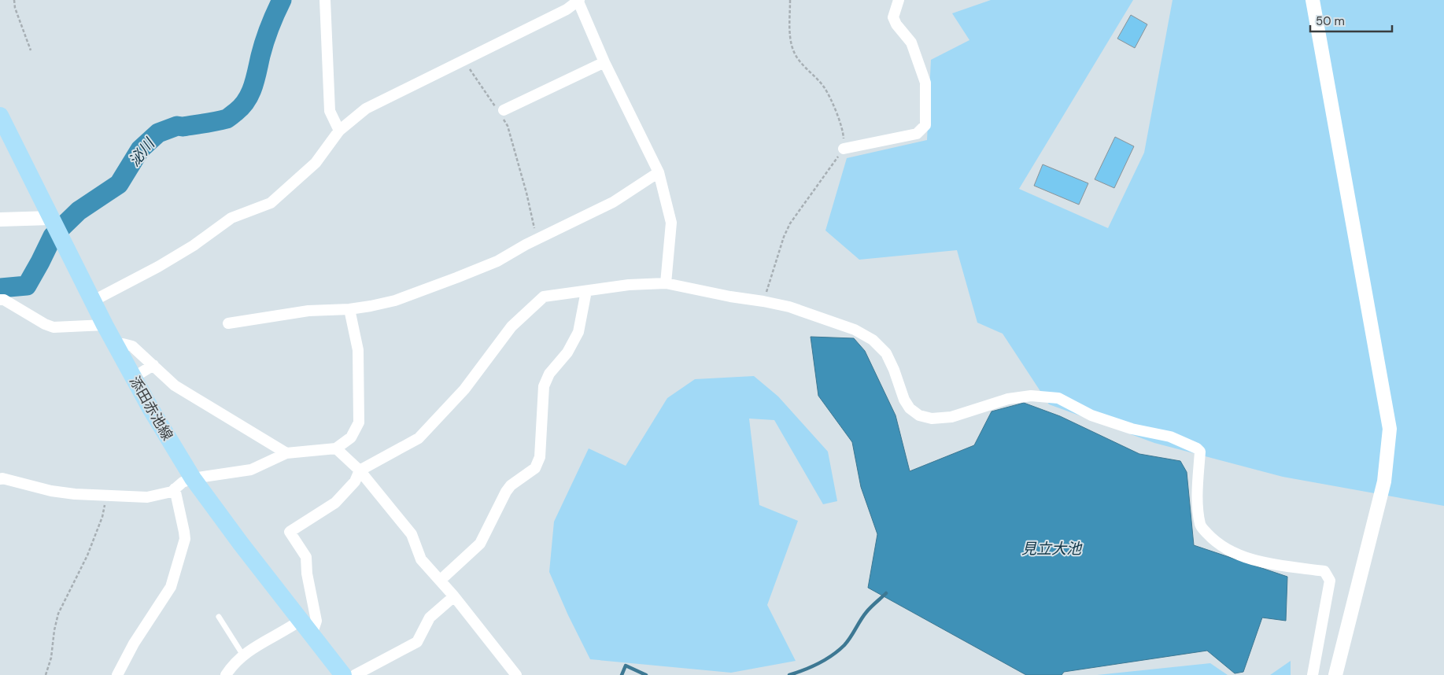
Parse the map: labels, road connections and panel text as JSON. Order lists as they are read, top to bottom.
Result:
{
  "streets": {
    "main road": ["添田赤池線"]
  },
  "water": ["泌川", "見立大池"],
  "scale_bar": "50 m"
}
